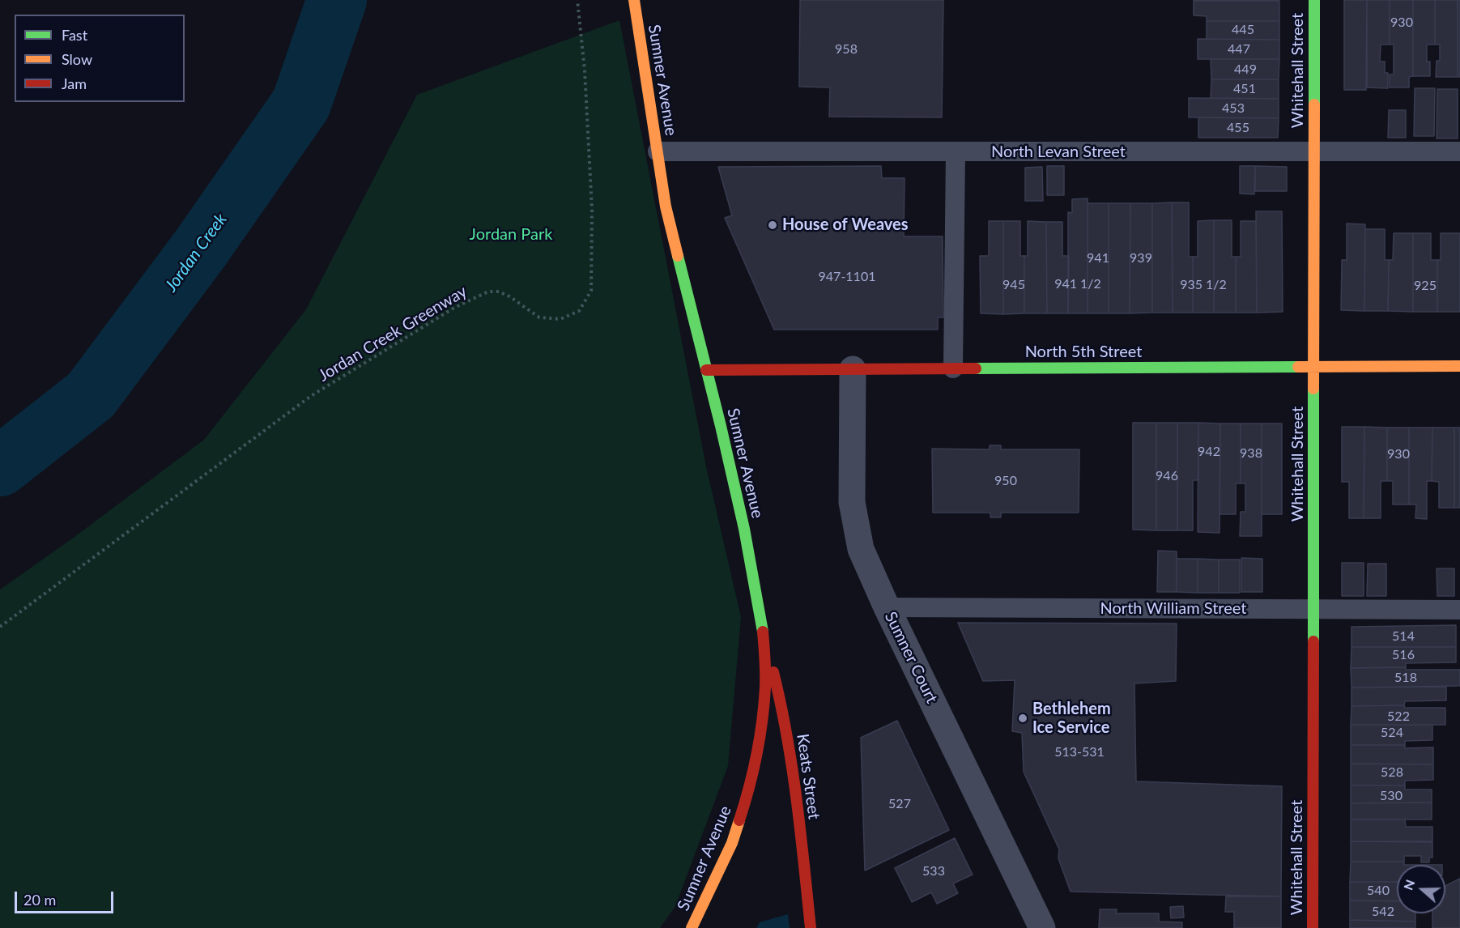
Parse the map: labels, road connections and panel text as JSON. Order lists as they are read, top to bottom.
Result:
{
  "streets": {
    "street": [
      "Whitehall Street",
      "Sumner Avenue",
      "North 5th Street",
      "Sumner Court",
      "Keats Street"
    ],
    "lane": ["North Levan Street", "North William Street"],
    "path": ["Jordan Creek Greenway"]
  },
  "crossings": [
    ["Whitehall Street", "North Levan Street"],
    ["Whitehall Street", "North 5th Street"],
    ["Whitehall Street", "North William Street"],
    ["Sumner Avenue", "North Levan Street"],
    ["Sumner Avenue", "North 5th Street"],
    ["Sumner Avenue", "Keats Street"],
    ["North 5th Street", "Sumner Court"],
    ["North William Street", "Sumner Court"]
  ],
  "water": ["Jordan Creek"],
  "parks": ["Jordan Park"],
  "places": ["House of Weaves", "Bethlehem Ice Service"],
  "house_numbers": [
    "930",
    "445",
    "958",
    "447",
    "449",
    "451",
    "453",
    "455",
    "941",
    "939",
    "947-1101",
    "941 1/2",
    "945",
    "935 1/2",
    "925",
    "942",
    "938",
    "930",
    "946",
    "950",
    "514",
    "516",
    "518",
    "522",
    "524",
    "513-531",
    "528",
    "530",
    "527",
    "533",
    "540",
    "542"
  ],
  "legend": ["Fast", "Slow", "Jam"],
  "scale_bar": "20 m",
  "north": "left"
}
